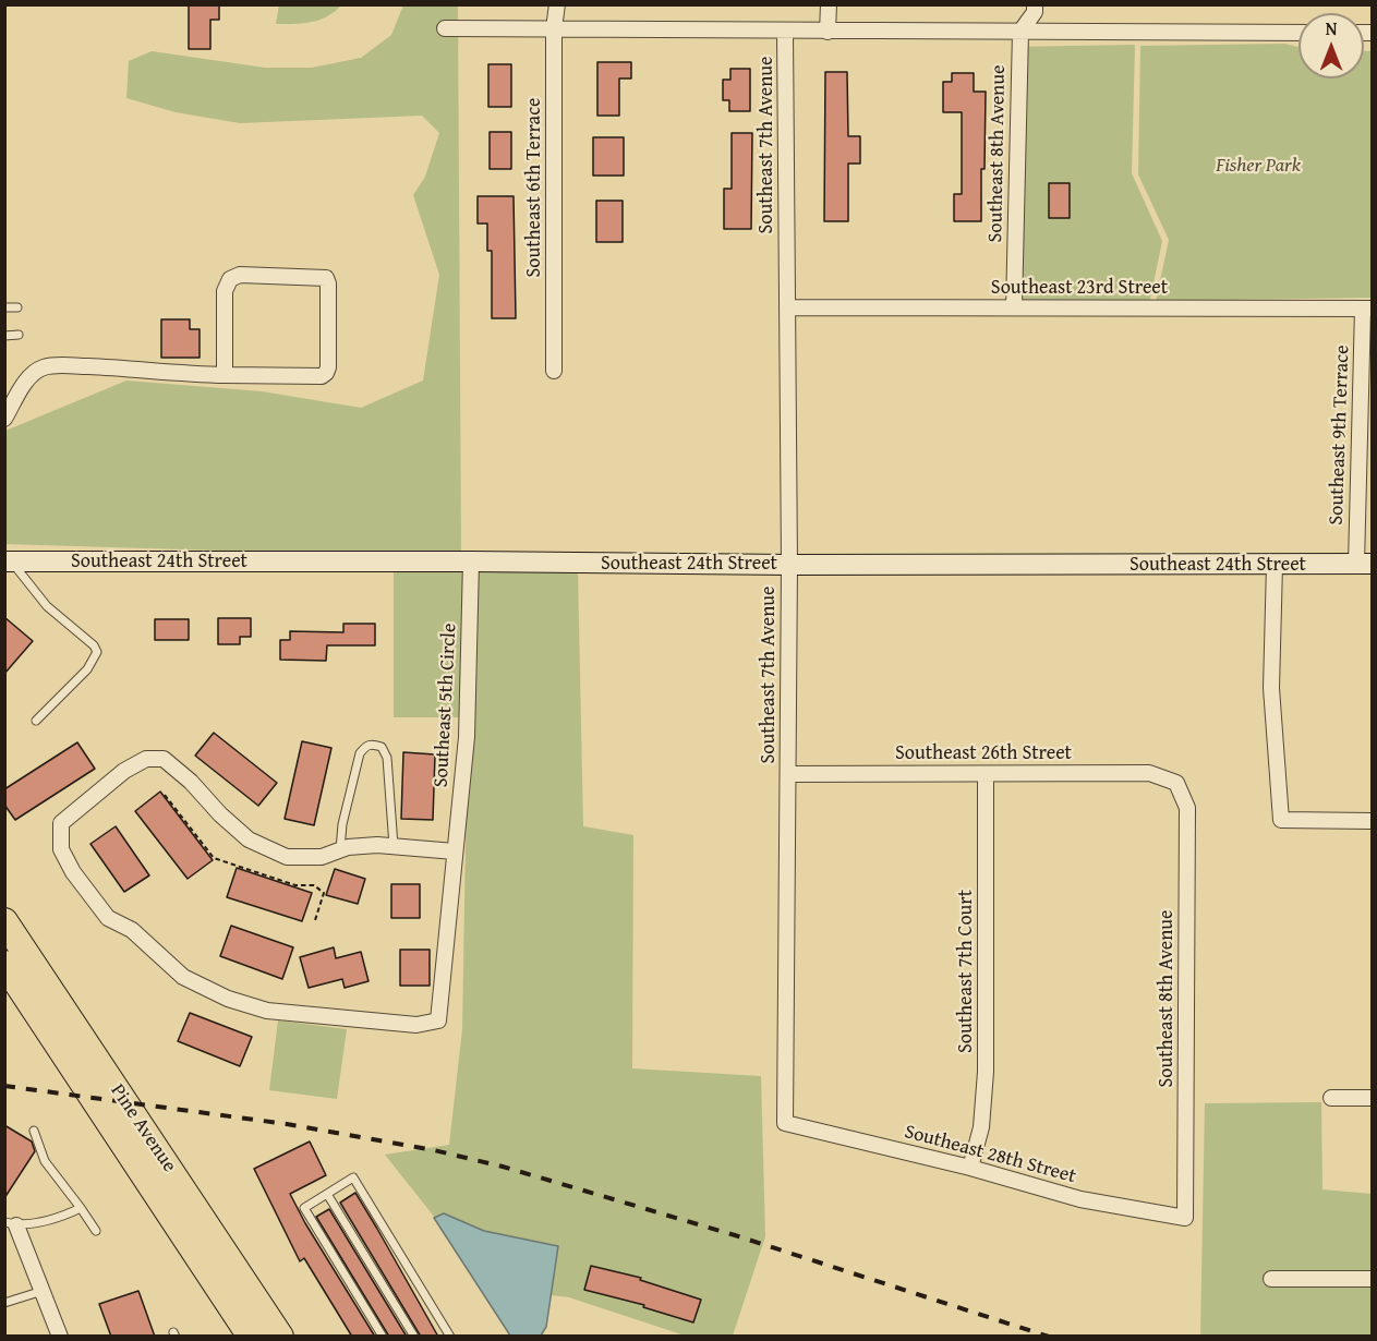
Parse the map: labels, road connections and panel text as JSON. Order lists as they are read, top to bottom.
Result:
{
  "streets": {
    "highway": ["Pine Avenue"],
    "street": [
      "Southeast 7th Avenue",
      "Southeast 8th Avenue",
      "Southeast 6th Terrace",
      "Southeast 23rd Street",
      "Southeast 9th Terrace",
      "Southeast 24th Street",
      "Southeast 5th Circle",
      "Southeast 26th Street",
      "Southeast 7th Court",
      "Southeast 28th Street"
    ]
  },
  "crossings": [
    ["Southeast 7th Avenue", "Southeast 23rd Street"],
    ["Southeast 7th Avenue", "Southeast 24th Street"],
    ["Southeast 7th Avenue", "Southeast 26th Street"],
    ["Southeast 7th Avenue", "Southeast 28th Street"],
    ["Southeast 8th Avenue", "Southeast 23rd Street"],
    ["Southeast 8th Avenue", "Southeast 26th Street"],
    ["Southeast 8th Avenue", "Southeast 28th Street"],
    ["Southeast 23rd Street", "Southeast 9th Terrace"],
    ["Southeast 9th Terrace", "Southeast 24th Street"],
    ["Southeast 24th Street", "Southeast 5th Circle"],
    ["Southeast 26th Street", "Southeast 7th Court"],
    ["Southeast 7th Court", "Southeast 28th Street"]
  ],
  "parks": ["Fisher Park"],
  "north": "top"
}
